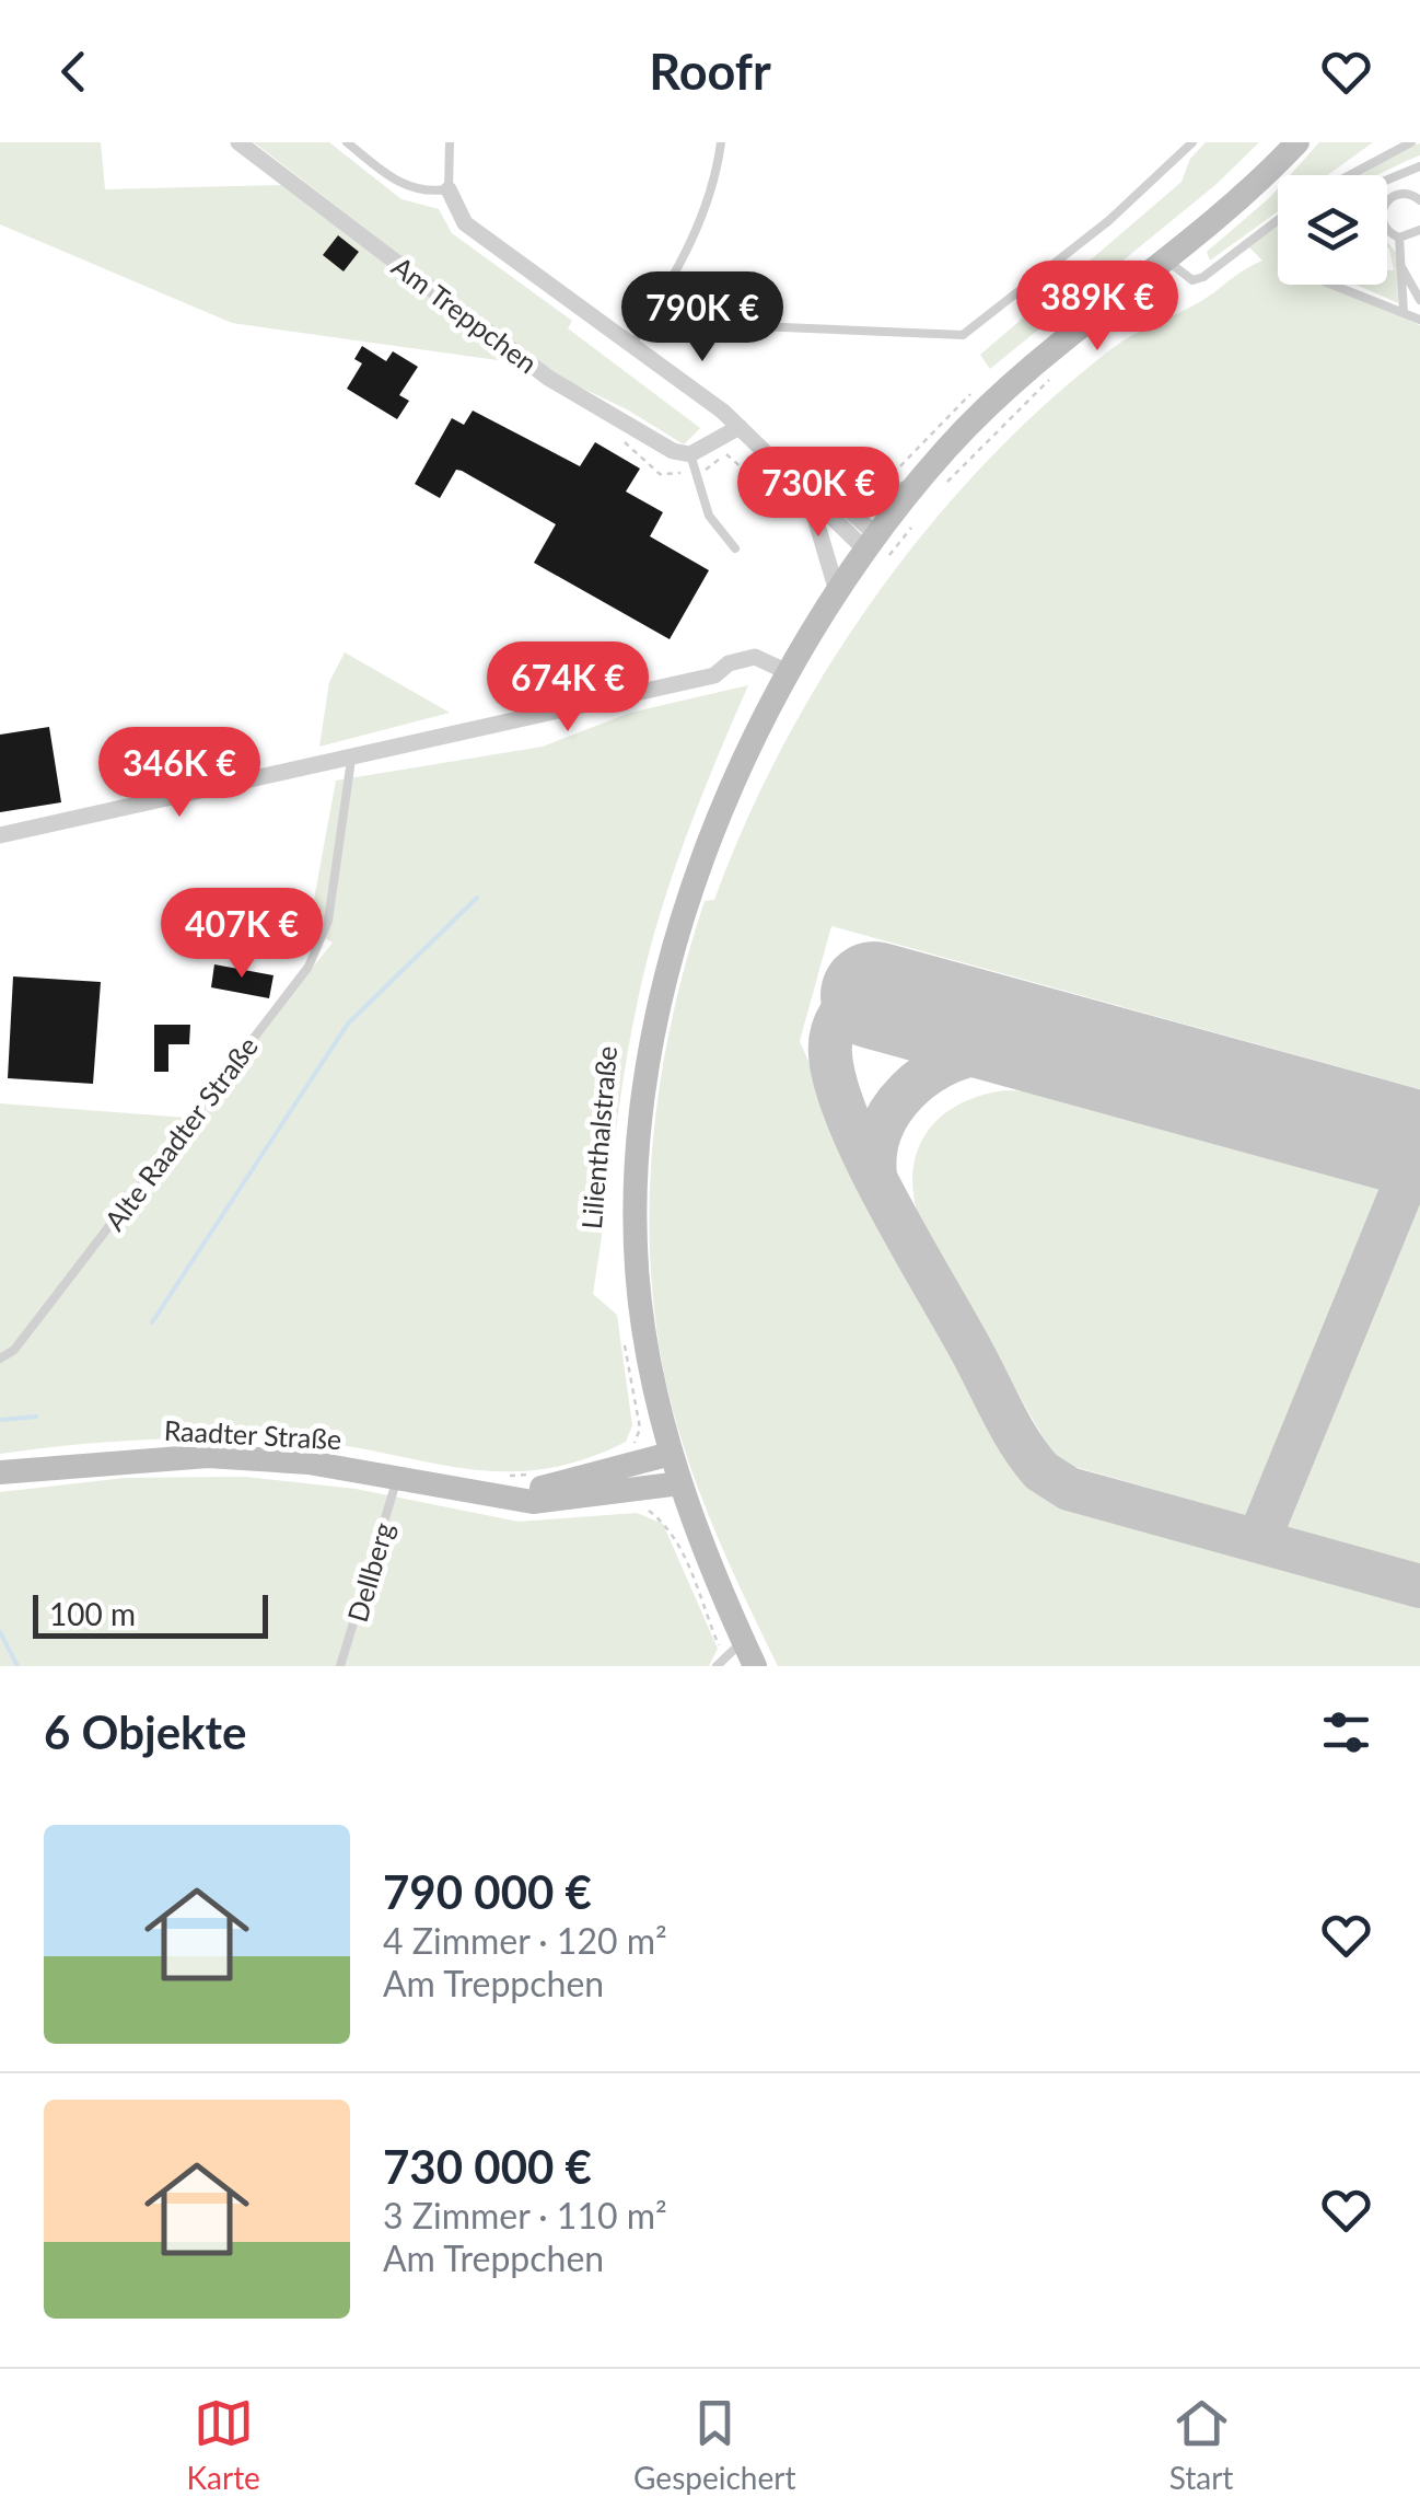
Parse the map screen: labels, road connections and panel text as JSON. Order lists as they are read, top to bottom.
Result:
{
  "streets": {
    "main road": ["Lilienthalstraße", "Raadter Straße"],
    "street": ["Am Treppchen"],
    "lane": ["Alte Raadter Straße", "Dellberg"]
  },
  "crossings": [
    ["Lilienthalstraße", "Raadter Straße"],
    ["Raadter Straße", "Dellberg"]
  ],
  "scale_bar": "100 m",
  "page": {
    "header": "Roofr",
    "price": [
      "389K €",
      "790K €",
      "730K €",
      "674K €",
      "346K €",
      "407K €"
    ],
    "scale": "100 m",
    "heading": "6 Objekte",
    "list": [
      {
        "name": "790 000 €",
        "note": "4 Zimmer · 120 m² · Am Treppchen"
      },
      {
        "name": "730 000 €",
        "note": "3 Zimmer · 110 m² · Am Treppchen"
      }
    ],
    "tabs": ["Karte", "Gespeichert", "Start"]
  }
}
